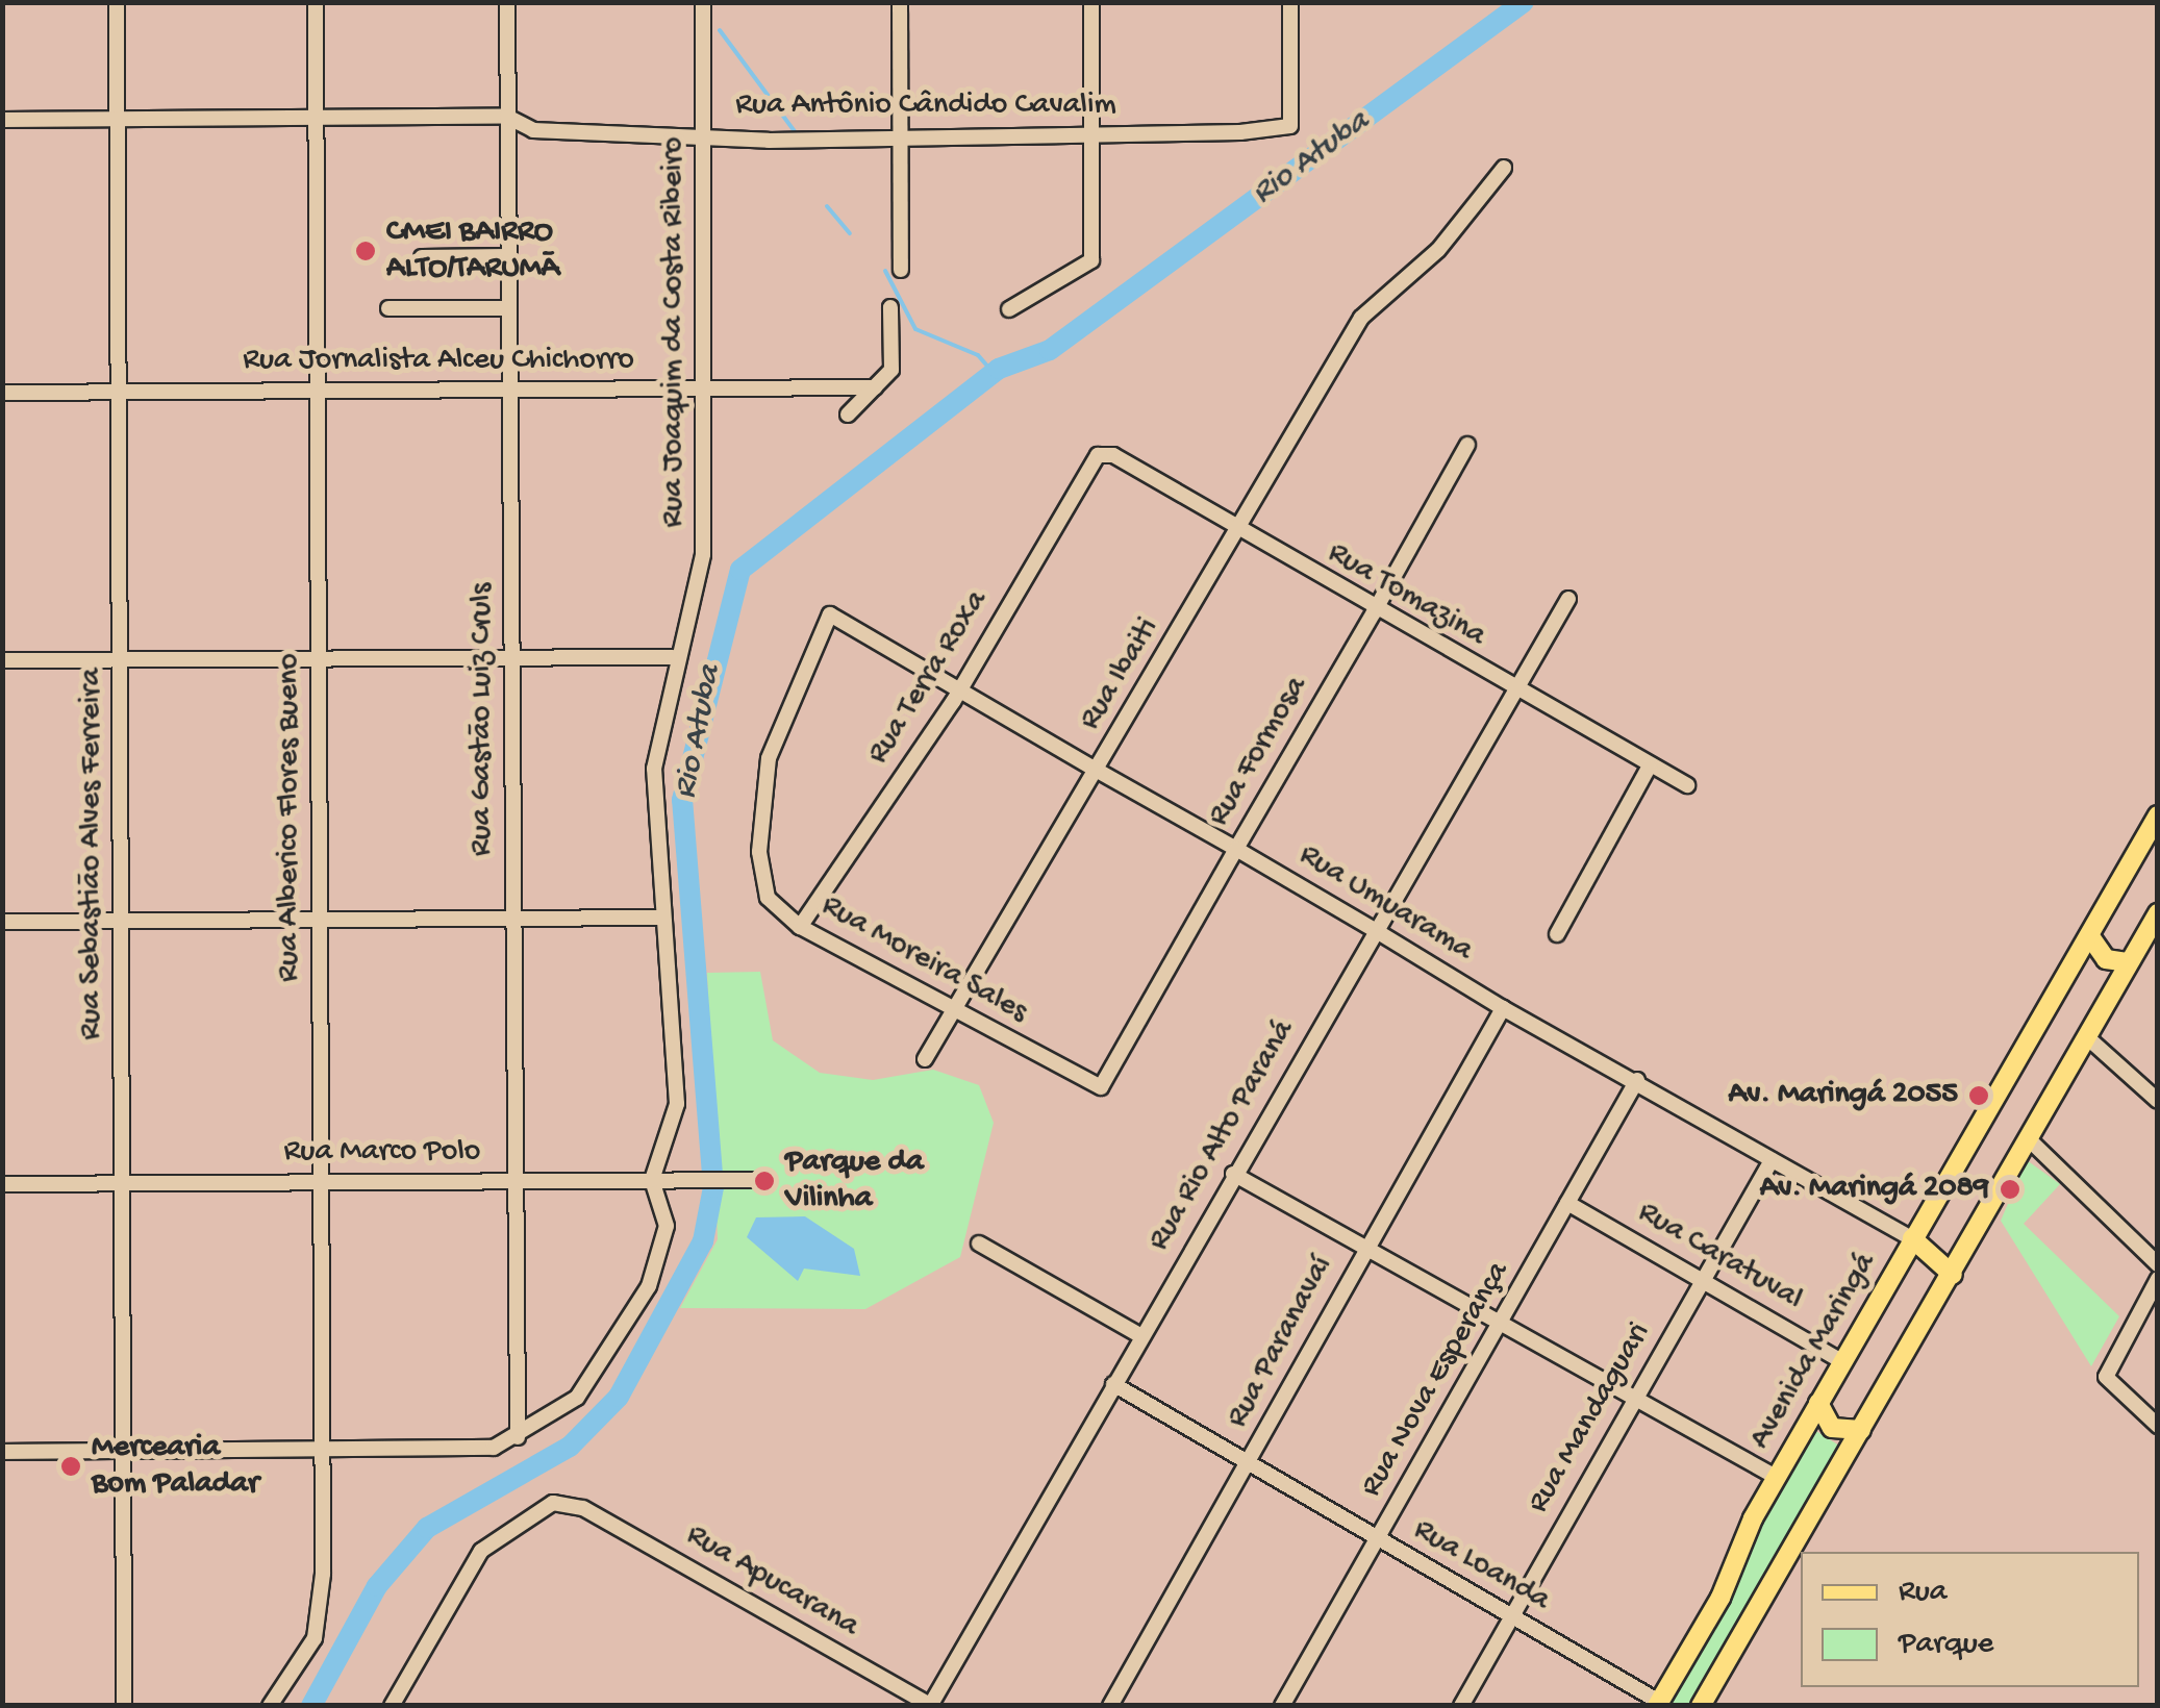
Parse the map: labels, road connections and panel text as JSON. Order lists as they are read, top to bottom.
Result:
{
  "streets": {
    "main road": ["Avenida Maringá"],
    "street": [
      "Rua Antônio Cândido Cavalim",
      "Rua Joaquim da Costa Ribeiro",
      "Rua Jornalista Alceu Chichorro",
      "Rua Tomazina",
      "Rua Ibaiti",
      "Rua Terra Roxa",
      "Rua Gastão Luiz Cruls",
      "Rua Formosa",
      "Rua Alberico Flores Bueno",
      "Rua Sebastião Alves Ferreira",
      "Rua Umuarama",
      "Rua Moreira Sales",
      "Rua Rio Alto Paraná",
      "Rua Marco Polo",
      "Rua Caratuval",
      "Rua Paranavaí",
      "Rua Nova Esperança",
      "Rua Mandaguari",
      "Rua Loanda",
      "Rua Apucarana"
    ]
  },
  "crossings": [
    ["Rua Antônio Cândido Cavalim", "Rua Joaquim da Costa Ribeiro"],
    ["Rua Antônio Cândido Cavalim", "Rua Gastão Luiz Cruls"],
    ["Rua Antônio Cândido Cavalim", "Rua Alberico Flores Bueno"],
    ["Rua Antônio Cândido Cavalim", "Rua Sebastião Alves Ferreira"],
    ["Rua Joaquim da Costa Ribeiro", "Rua Jornalista Alceu Chichorro"],
    ["Rua Joaquim da Costa Ribeiro", "Rua Marco Polo"],
    ["Rua Jornalista Alceu Chichorro", "Rua Gastão Luiz Cruls"],
    ["Rua Jornalista Alceu Chichorro", "Rua Alberico Flores Bueno"],
    ["Rua Jornalista Alceu Chichorro", "Rua Sebastião Alves Ferreira"],
    ["Rua Tomazina", "Rua Ibaiti"],
    ["Rua Tomazina", "Rua Terra Roxa"],
    ["Rua Tomazina", "Rua Formosa"],
    ["Rua Tomazina", "Rua Rio Alto Paraná"],
    ["Rua Ibaiti", "Rua Umuarama"],
    ["Rua Ibaiti", "Rua Moreira Sales"],
    ["Rua Terra Roxa", "Rua Umuarama"],
    ["Rua Terra Roxa", "Rua Moreira Sales"],
    ["Rua Gastão Luiz Cruls", "Rua Marco Polo"],
    ["Rua Formosa", "Rua Umuarama"],
    ["Rua Formosa", "Rua Moreira Sales"],
    ["Rua Alberico Flores Bueno", "Rua Marco Polo"],
    ["Rua Sebastião Alves Ferreira", "Rua Marco Polo"],
    ["Rua Umuarama", "Rua Moreira Sales"],
    ["Rua Umuarama", "Rua Rio Alto Paraná"],
    ["Rua Umuarama", "Rua Paranavaí"],
    ["Rua Umuarama", "Avenida Maringá"],
    ["Rua Umuarama", "Rua Nova Esperança"],
    ["Rua Umuarama", "Rua Mandaguari"],
    ["Rua Rio Alto Paraná", "Rua Loanda"],
    ["Rua Rio Alto Paraná", "Rua Apucarana"],
    ["Rua Caratuval", "Avenida Maringá"],
    ["Rua Caratuval", "Rua Nova Esperança"],
    ["Rua Caratuval", "Rua Mandaguari"],
    ["Rua Paranavaí", "Rua Loanda"],
    ["Avenida Maringá", "Rua Loanda"],
    ["Rua Nova Esperança", "Rua Loanda"],
    ["Rua Mandaguari", "Rua Loanda"]
  ],
  "water": ["Rio Atuba"],
  "places": [
    "CMEI BAIRRO ALTO/TARUMÃ",
    "Av. Maringá 2055",
    "Parque da Vilinha",
    "Av. Maringá 2089",
    "Mercearia Bom Paladar"
  ],
  "legend": ["Rua", "Parque"]
}
